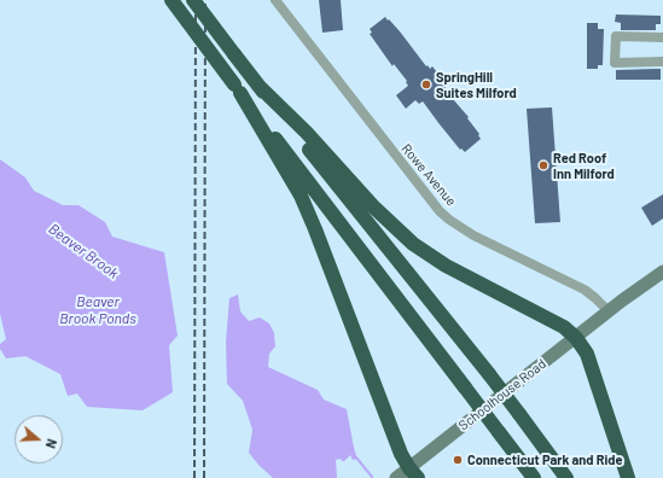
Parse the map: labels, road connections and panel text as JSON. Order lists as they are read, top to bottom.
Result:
{
  "streets": {
    "main road": ["Schoolhouse Road"],
    "street": ["Rowe Avenue"]
  },
  "crossings": [
    ["Rowe Avenue", "Schoolhouse Road"]
  ],
  "water": ["Beaver Brook", "Beaver Brook Ponds"],
  "places": ["SpringHill Suites Milford", "Red Roof Inn Milford", "Connecticut Park and Ride"],
  "north": "right"
}
